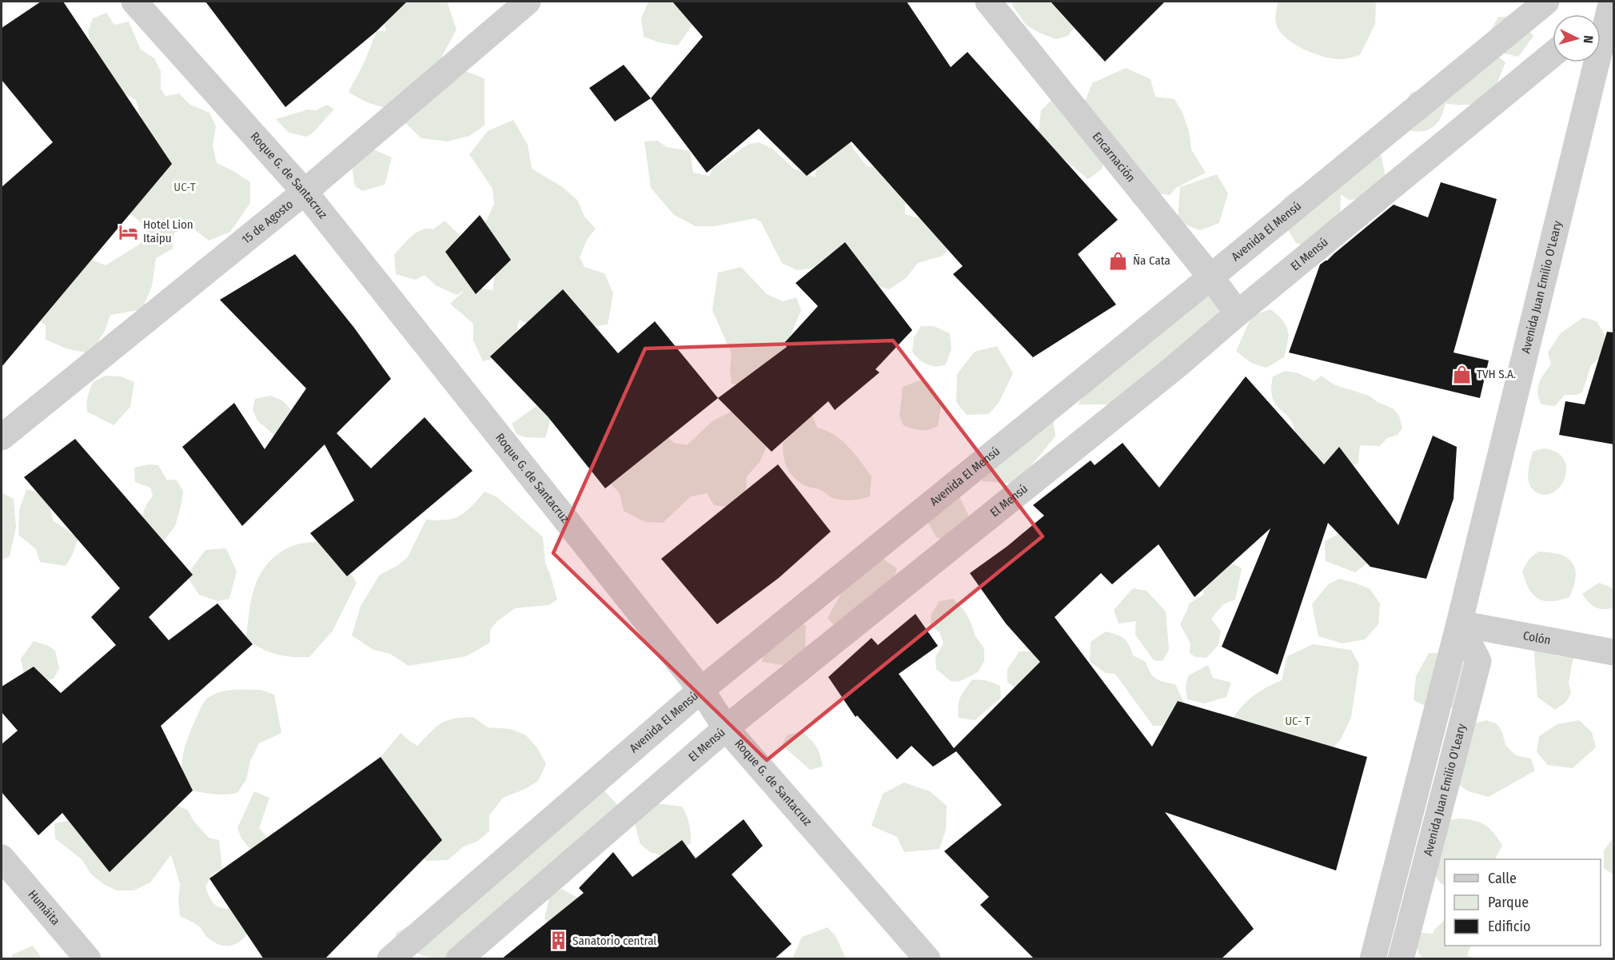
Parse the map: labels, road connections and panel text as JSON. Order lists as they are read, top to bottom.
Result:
{
  "streets": {
    "street": [
      "Encarnación",
      "Roque G. de Santacruz",
      "15 de Agosto",
      "Avenida El Mensú",
      "El Mensú",
      "Avenida Juan Emilio O'Leary",
      "Colón",
      "Humáita"
    ]
  },
  "crossings": [
    ["Encarnación", "Avenida El Mensú"],
    ["Encarnación", "El Mensú"],
    ["Roque G. de Santacruz", "15 de Agosto"],
    ["Roque G. de Santacruz", "Avenida El Mensú"],
    ["Roque G. de Santacruz", "El Mensú"],
    ["Avenida Juan Emilio O'Leary", "Colón"]
  ],
  "parks": ["UC-T", "UC- T"],
  "places": {
    "hotel": ["Hotel Lion Itaipu"],
    "shop": ["Ña Cata", "TVH S.A."],
    "building": ["Sanatorio central"]
  },
  "legend": ["Calle", "Parque", "Edificio"],
  "north": "right"
}
